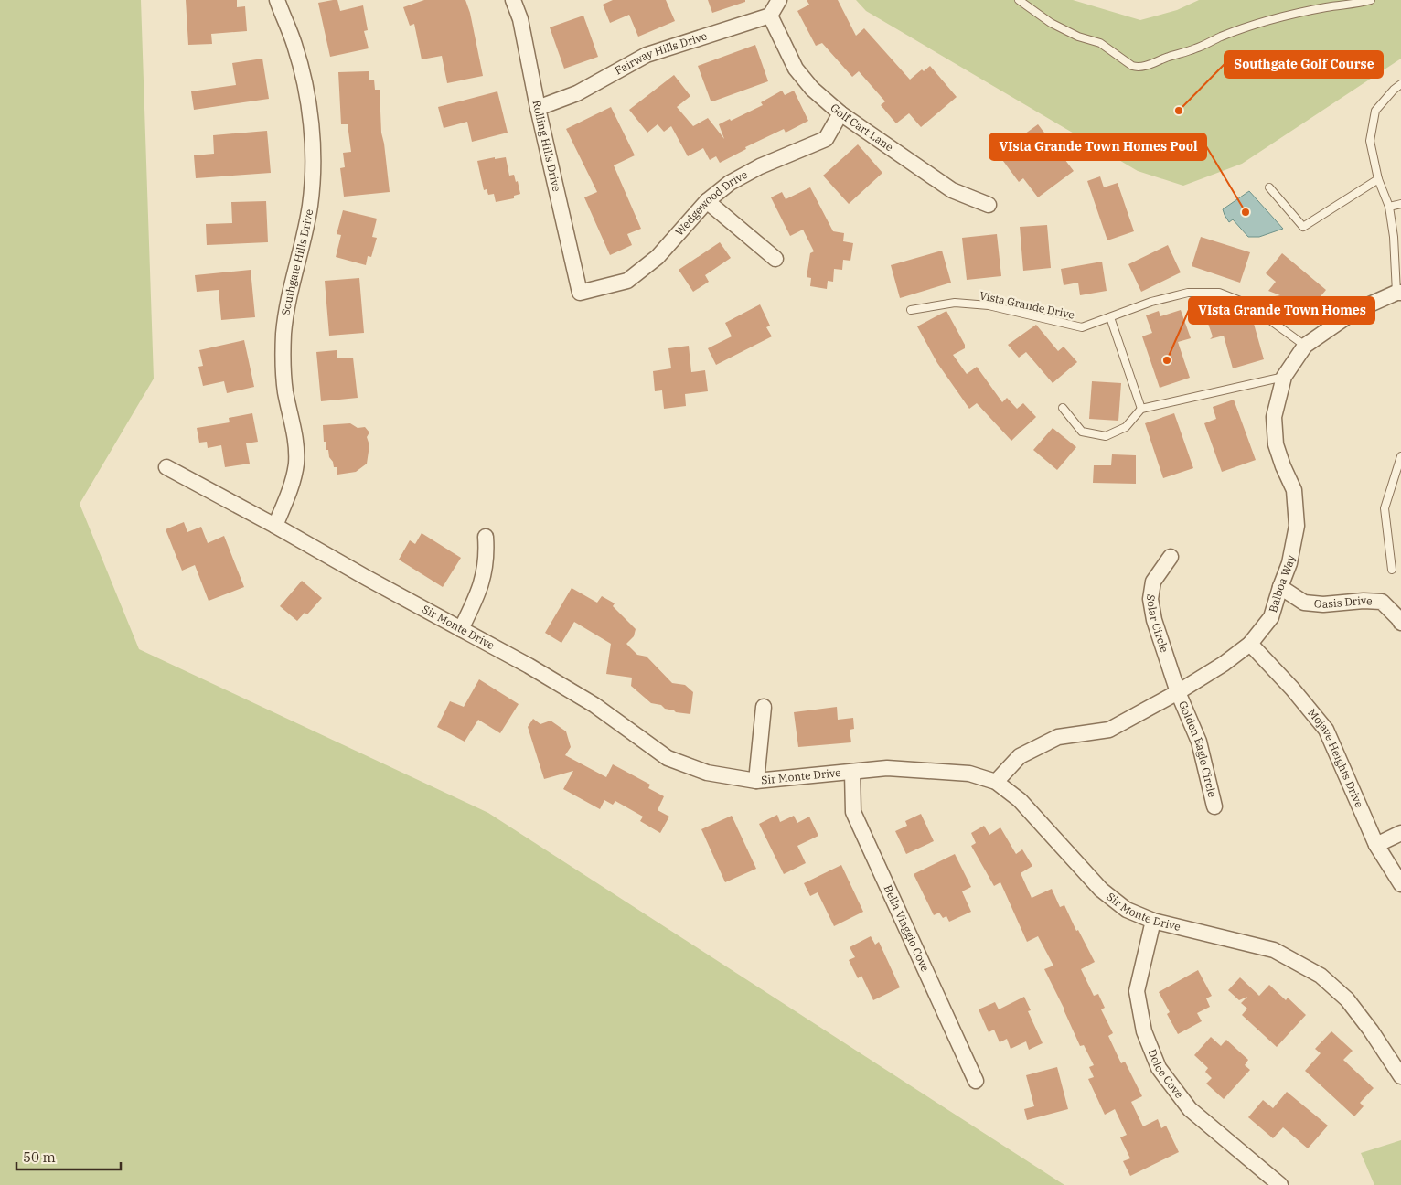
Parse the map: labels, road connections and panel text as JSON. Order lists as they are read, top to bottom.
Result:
{
  "streets": {
    "street": [
      "Fairway Hills Drive",
      "Golf Cart Lane",
      "Rolling Hills Drive",
      "Wedgewood Drive",
      "Southgate Hills Drive",
      "Balboa Way",
      "Oasis Drive",
      "Solar Circle",
      "Sir Monte Drive",
      "Golden Eagle Circle",
      "Mojave Heights Drive",
      "Bella Viaggio Cove",
      "Dolce Cove"
    ],
    "lane": ["Vista Grande Drive"]
  },
  "crossings": [
    ["Fairway Hills Drive", "Golf Cart Lane"],
    ["Fairway Hills Drive", "Rolling Hills Drive"],
    ["Golf Cart Lane", "Wedgewood Drive"],
    ["Rolling Hills Drive", "Wedgewood Drive"],
    ["Southgate Hills Drive", "Sir Monte Drive"],
    ["Vista Grande Drive", "Balboa Way"],
    ["Balboa Way", "Oasis Drive"],
    ["Balboa Way", "Solar Circle"],
    ["Balboa Way", "Sir Monte Drive"],
    ["Balboa Way", "Golden Eagle Circle"],
    ["Balboa Way", "Mojave Heights Drive"],
    ["Solar Circle", "Golden Eagle Circle"],
    ["Sir Monte Drive", "Bella Viaggio Cove"],
    ["Sir Monte Drive", "Dolce Cove"]
  ],
  "places": ["Southgate Golf Course", "VIsta Grande Town Homes Pool", "VIsta Grande Town Homes"],
  "scale_bar": "50 m"
}
